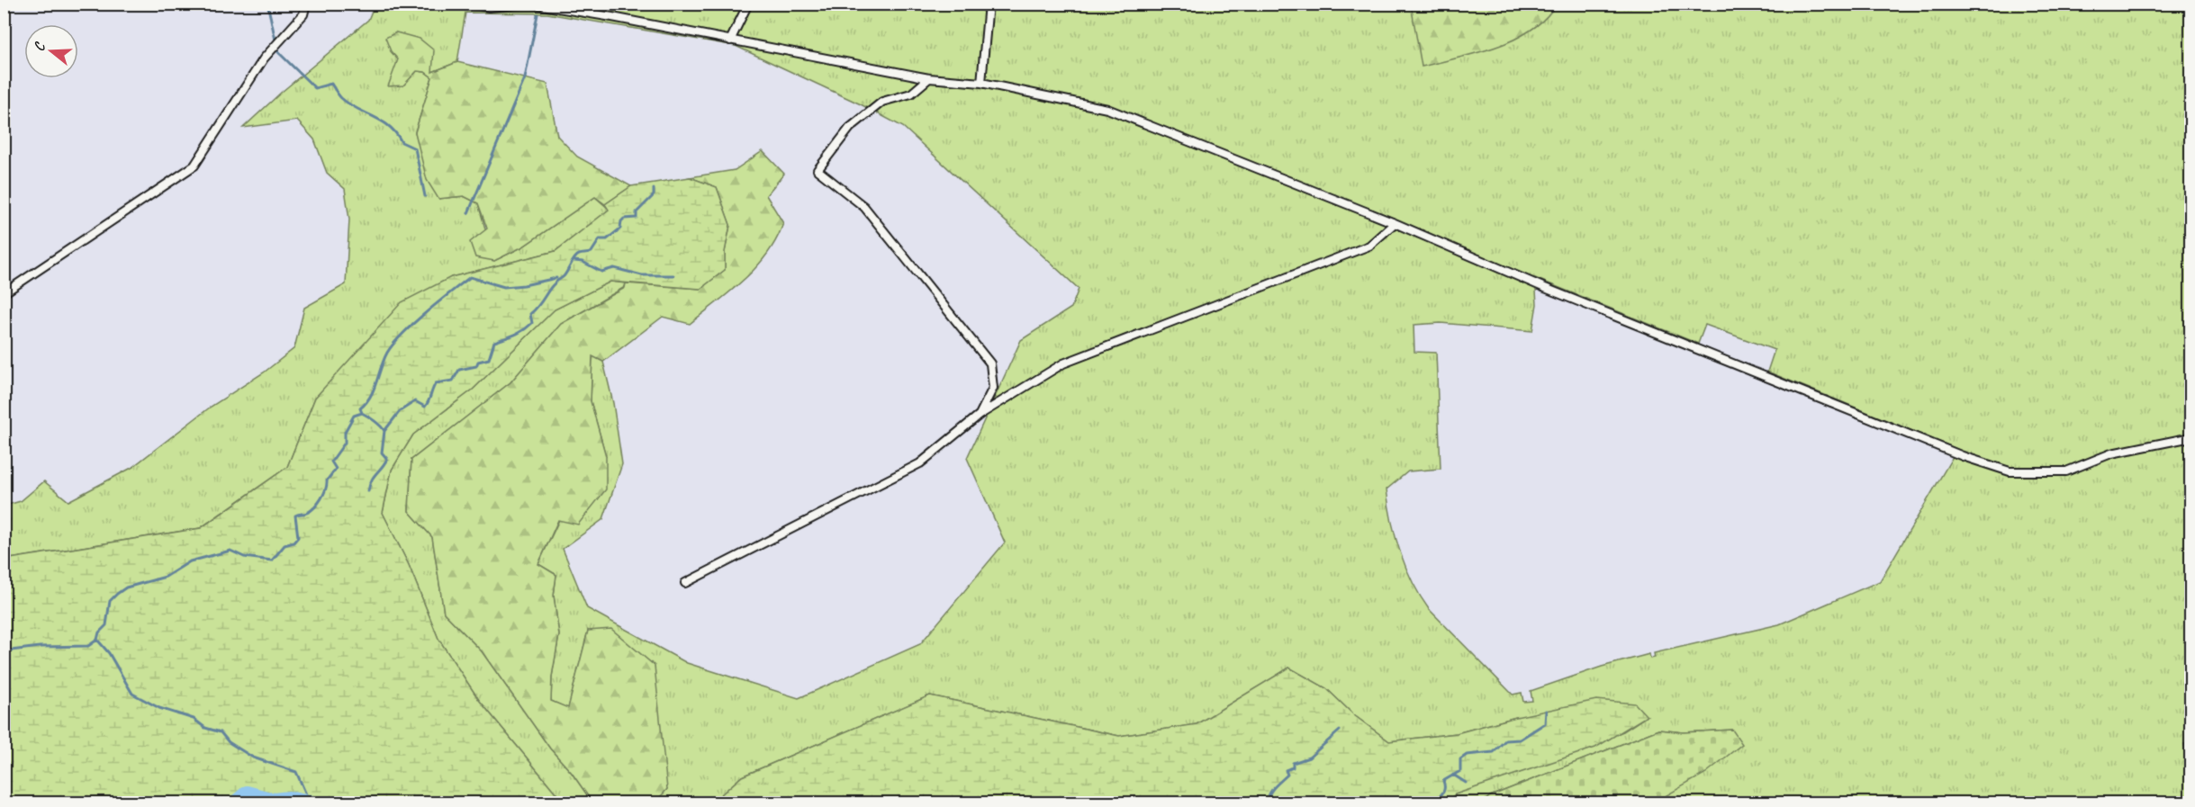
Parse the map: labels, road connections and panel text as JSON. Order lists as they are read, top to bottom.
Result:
{
  "north": "left"
}
